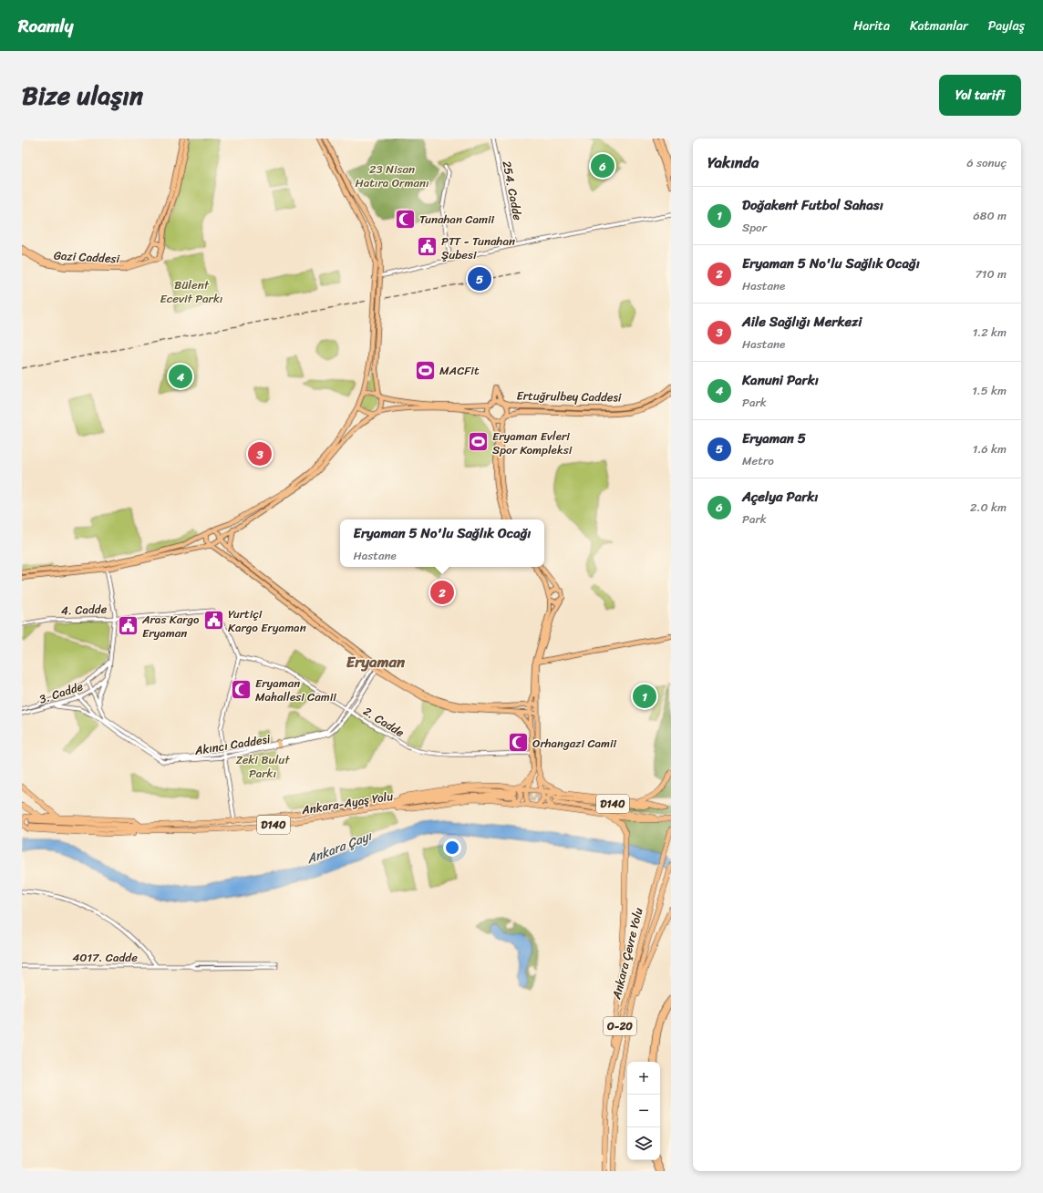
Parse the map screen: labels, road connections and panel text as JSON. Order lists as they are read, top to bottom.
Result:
{
  "streets": {
    "highway": [
      "Ankara-Ayaş Yolu",
      "D140",
      "Ankara Çevre Yolu",
      "O-20"
    ],
    "main road": ["Gazi Caddesi", "Ertuğrulbey Caddesi"],
    "street": [
      "254. Cadde",
      "4. Cadde",
      "3. Cadde",
      "2. Cadde",
      "Akıncı Caddesi",
      "4017. Cadde"
    ]
  },
  "crossings": [
    ["4. Cadde", "2. Cadde"],
    ["3. Cadde", "Akıncı Caddesi"],
    ["2. Cadde", "Akıncı Caddesi"]
  ],
  "districts": ["Eryaman"],
  "water": ["Ankara Çayı"],
  "parks": ["23 Nisan Hatıra Ormanı", "Bülent Ecevit Parkı", "Zeki Bulut Parkı"],
  "places": {
    "mosque": ["Tunahan Camii", "Eryaman Mahallesi Camii", "Orhangazi Camii"],
    "public building": ["PTT - Tunahan Şubesi", "Yurtiçi Kargo Eryaman", "Aras Kargo Eryaman"],
    "sports": ["MACFit", "Eryaman Evleri Spor Kompleksi"]
  },
  "page": {
    "header": "Roamly",
    "nav": ["Harita", "Katmanlar", "Paylaş"],
    "title": "Bize ulaşın",
    "buttons": "Yol tarifi",
    "heading": ["Yakında", "6 sonuç"],
    "pins": [
      "6",
      "5",
      "4",
      "3",
      "2",
      "1"
    ],
    "list": [
      {
        "mark": "1",
        "name": "Doğakent Futbol Sahası",
        "note": "Spor",
        "value": "680 m"
      },
      {
        "mark": "2",
        "name": "Eryaman 5 No'lu Sağlık Ocağı",
        "note": "Hastane",
        "value": "710 m"
      },
      {
        "mark": "3",
        "name": "Aile Sağlığı Merkezi",
        "note": "Hastane",
        "value": "1.2 km"
      },
      {
        "mark": "4",
        "name": "Kanuni Parkı",
        "note": "Park",
        "value": "1.5 km"
      },
      {
        "mark": "5",
        "name": "Eryaman 5",
        "note": "Metro",
        "value": "1.6 km"
      },
      {
        "mark": "6",
        "name": "Açelya Parkı",
        "note": "Park",
        "value": "2.0 km"
      }
    ],
    "popup": ["Eryaman 5 No'lu Sağlık Ocağı", "Hastane"],
    "map_buttons": ["+", "−"]
  }
}
